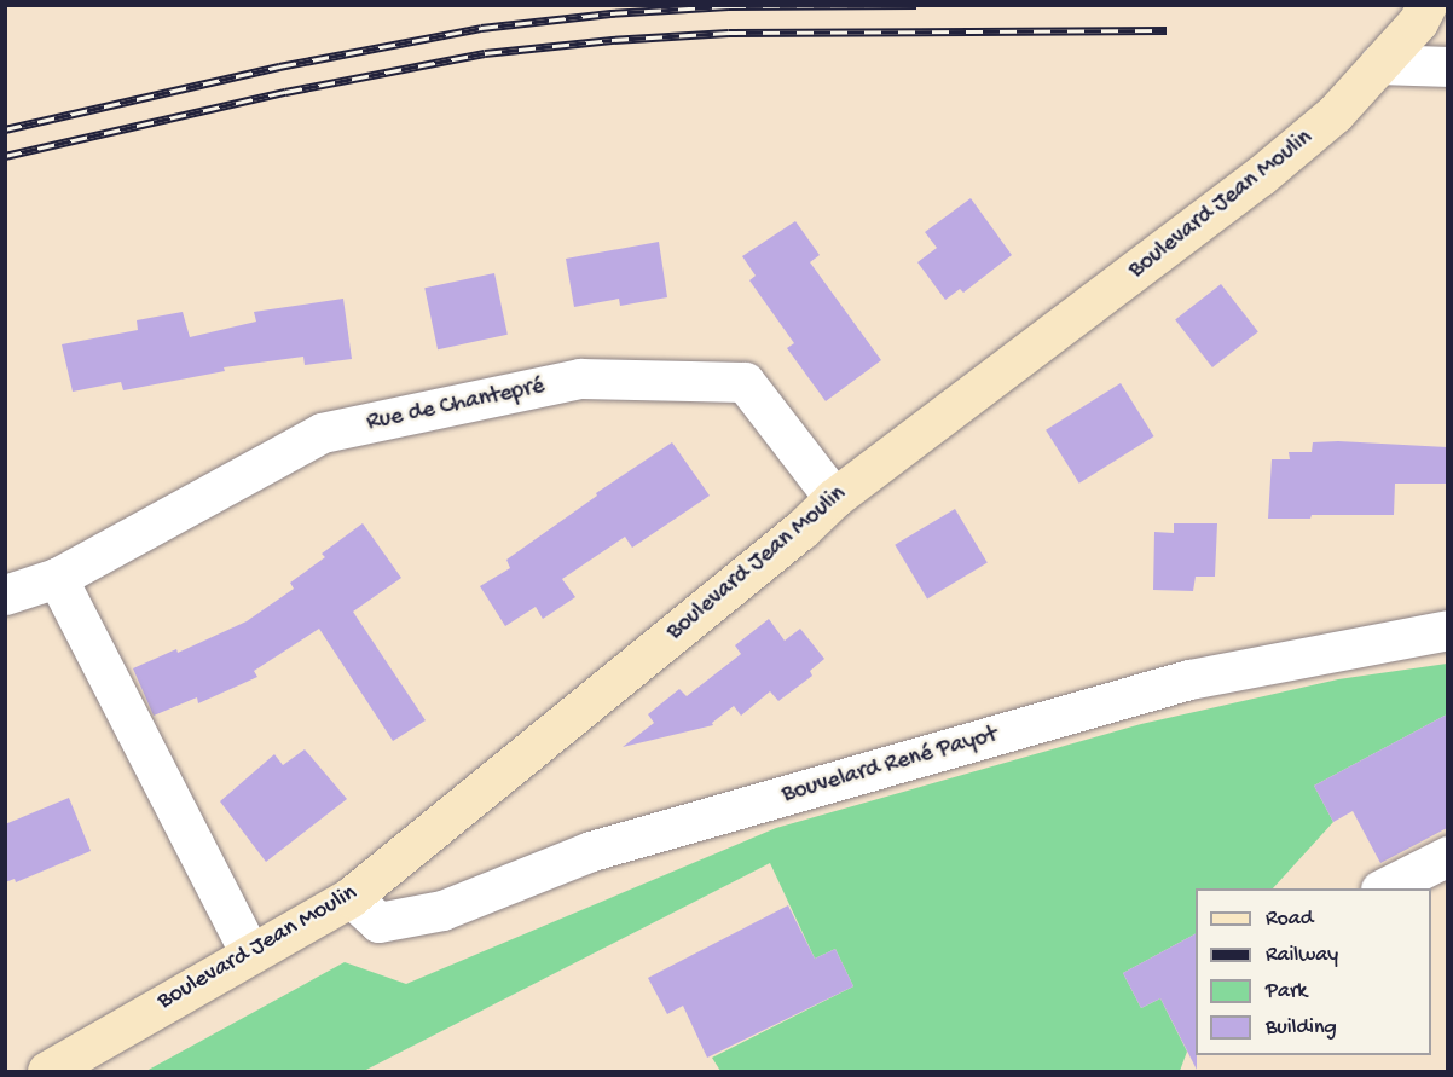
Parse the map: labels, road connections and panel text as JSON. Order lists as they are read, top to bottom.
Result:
{
  "streets": {
    "street": ["Boulevard Jean Moulin", "Rue de Chantepré", "Bouvelard René Payot"]
  },
  "crossings": [
    ["Boulevard Jean Moulin", "Rue de Chantepré"],
    ["Boulevard Jean Moulin", "Bouvelard René Payot"]
  ],
  "legend": [
    "Road",
    "Railway",
    "Park",
    "Building"
  ]
}
